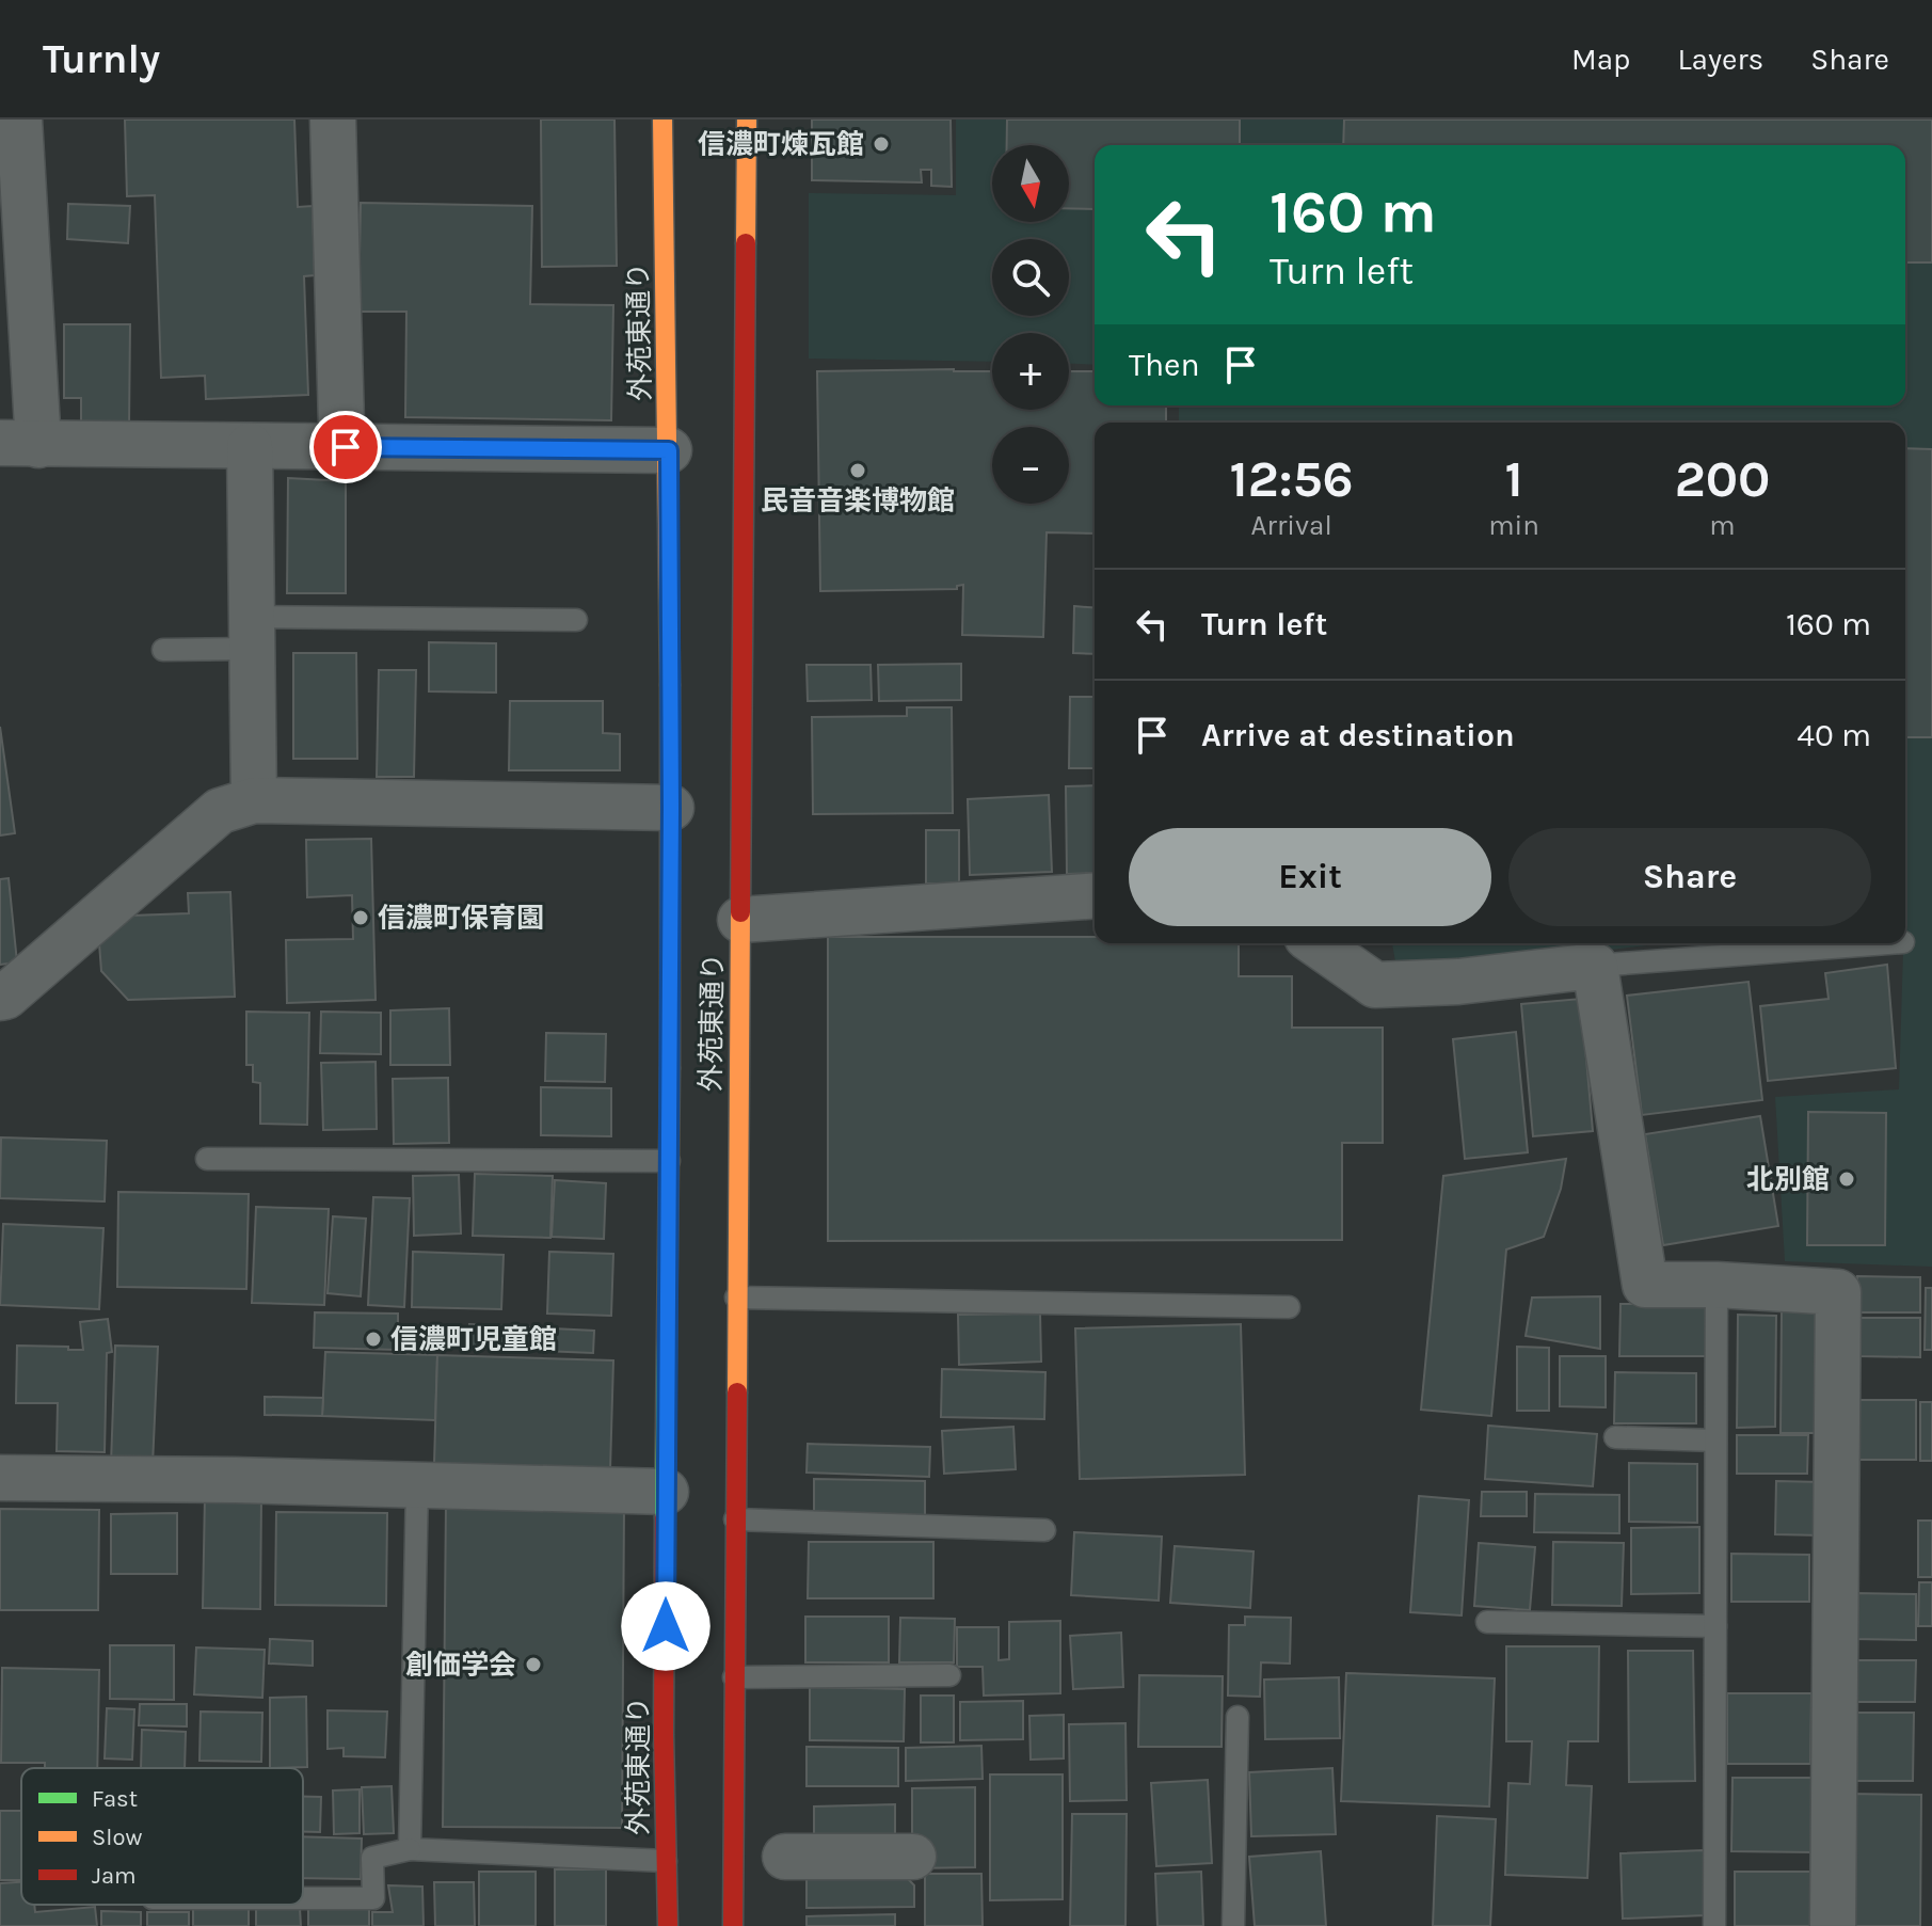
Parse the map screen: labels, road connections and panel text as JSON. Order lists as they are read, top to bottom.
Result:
{
  "streets": {
    "main road": ["外苑東通り"]
  },
  "places": [
    "信濃町煉瓦館",
    "民音音楽博物館",
    "信濃町保育園",
    "北別館",
    "信濃町児童館",
    "創価学会"
  ],
  "legend": ["Fast", "Slow", "Jam"],
  "north": "bottom",
  "page": {
    "header": "Turnly",
    "nav": ["Map", "Layers", "Share"],
    "map_buttons": ["+", "−"],
    "turn": ["160 m", "Turn left"],
    "then": "Then",
    "eta": [
      "12:56",
      "Arrival",
      "1",
      "min",
      "200",
      "m"
    ],
    "list": [
      {
        "name": "Turn left",
        "value": "160 m"
      },
      {
        "name": "Arrive at destination",
        "value": "40 m"
      }
    ],
    "buttons": ["Exit", "Share"]
  }
}
